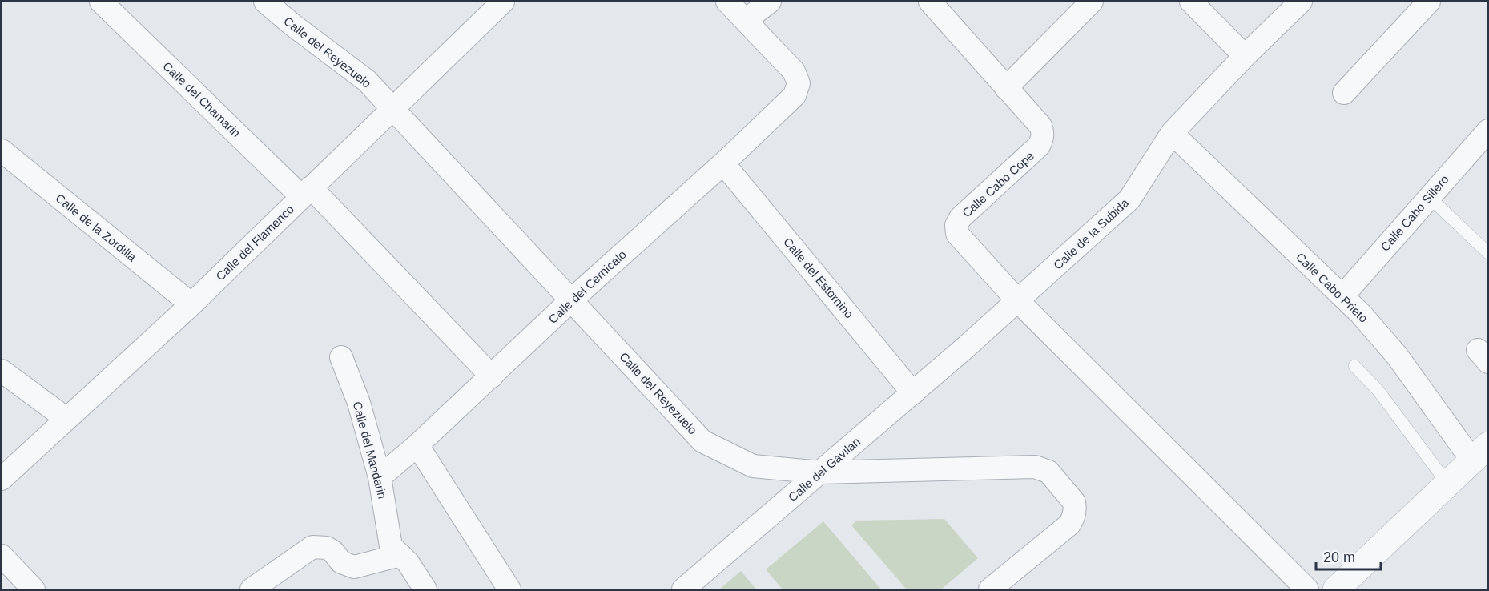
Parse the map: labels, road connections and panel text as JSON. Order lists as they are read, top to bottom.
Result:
{
  "streets": {
    "street": [
      "Calle del Reyezuelo",
      "Calle del Chamarin",
      "Calle Cabo Cope",
      "Calle Cabo Sillero",
      "Calle de la Zordilla",
      "Calle de la Subida",
      "Calle del Flamenco",
      "Calle del Estornino",
      "Calle del Cernicalo",
      "Calle Cabo Prieto",
      "Calle del Mandarin",
      "Calle del Gavilan"
    ]
  },
  "crossings": [
    ["Calle del Reyezuelo", "Calle del Flamenco"],
    ["Calle del Reyezuelo", "Calle del Cernicalo"],
    ["Calle del Reyezuelo", "Calle del Gavilan"],
    ["Calle del Chamarin", "Calle del Flamenco"],
    ["Calle del Chamarin", "Calle del Cernicalo"],
    ["Calle Cabo Cope", "Calle de la Subida"],
    ["Calle Cabo Sillero", "Calle Cabo Prieto"],
    ["Calle de la Zordilla", "Calle del Flamenco"],
    ["Calle de la Subida", "Calle Cabo Prieto"],
    ["Calle de la Subida", "Calle del Gavilan"],
    ["Calle del Estornino", "Calle del Cernicalo"],
    ["Calle del Estornino", "Calle del Gavilan"],
    ["Calle del Cernicalo", "Calle del Mandarin"]
  ],
  "scale_bar": "20 m"
}
